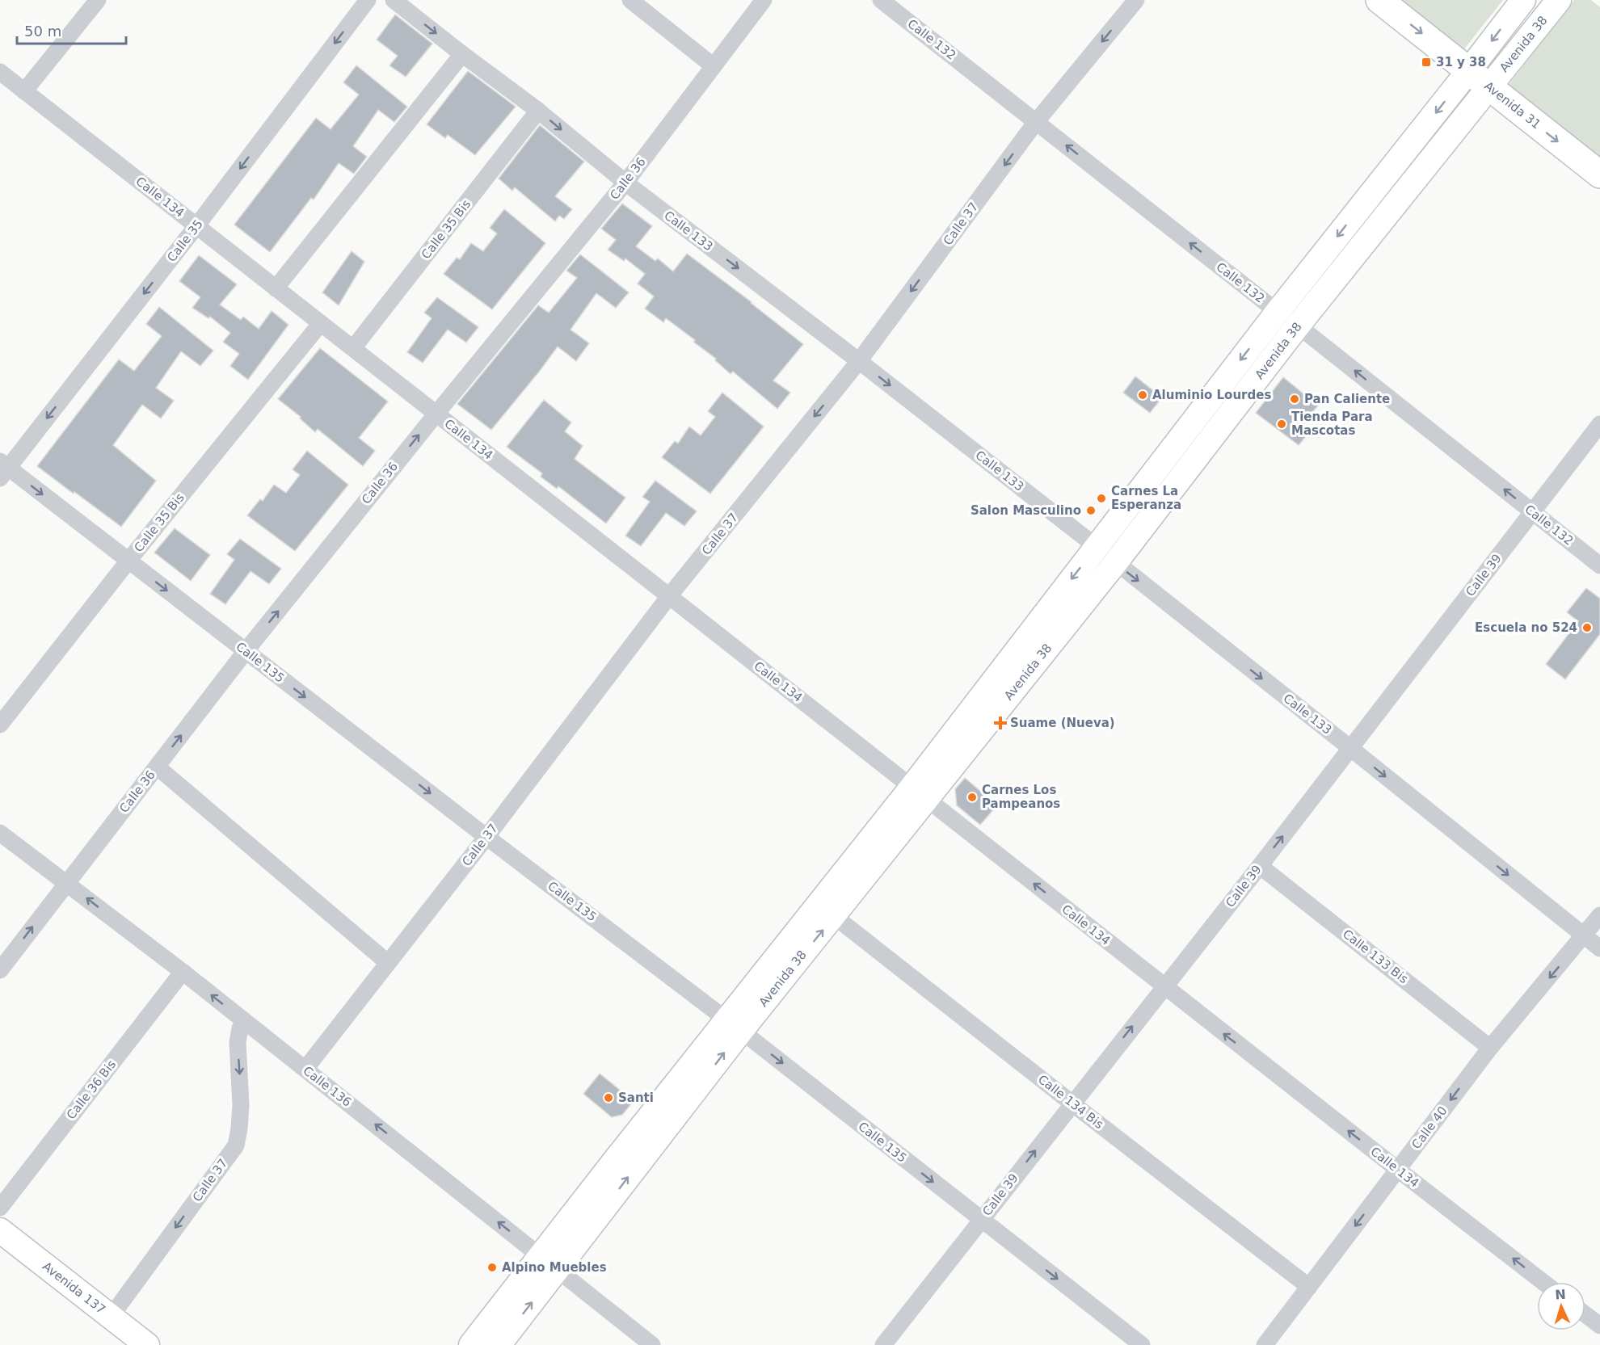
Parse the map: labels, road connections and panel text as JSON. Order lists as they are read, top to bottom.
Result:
{
  "streets": {
    "highway": ["Avenida 31"],
    "main road": ["Avenida 38", "Avenida 137"],
    "street": [
      "Calle 132",
      "Calle 36",
      "Calle 134",
      "Calle 37",
      "Calle 35 Bis",
      "Calle 133",
      "Calle 35",
      "Calle 39",
      "Calle 135",
      "Calle 133 Bis",
      "Calle 136",
      "Calle 36 Bis",
      "Calle 134 Bis",
      "Calle 40"
    ]
  },
  "crossings": [
    ["Calle 132", "Avenida 38"],
    ["Calle 132", "Calle 37"],
    ["Calle 132", "Calle 39"],
    ["Avenida 38", "Avenida 31"],
    ["Avenida 38", "Calle 134"],
    ["Avenida 38", "Calle 133"],
    ["Avenida 38", "Calle 135"],
    ["Avenida 38", "Calle 136"],
    ["Avenida 38", "Calle 134 Bis"],
    ["Calle 36", "Calle 134"],
    ["Calle 36", "Calle 133"],
    ["Calle 36", "Calle 135"],
    ["Calle 36", "Calle 136"],
    ["Calle 134", "Calle 37"],
    ["Calle 134", "Calle 35 Bis"],
    ["Calle 134", "Calle 35"],
    ["Calle 134", "Calle 39"],
    ["Calle 134", "Calle 40"],
    ["Calle 37", "Calle 133"],
    ["Calle 37", "Calle 135"],
    ["Calle 37", "Calle 136"],
    ["Calle 37", "Avenida 137"],
    ["Calle 35 Bis", "Calle 133"],
    ["Calle 35 Bis", "Calle 135"],
    ["Calle 133", "Calle 39"],
    ["Calle 133", "Calle 40"],
    ["Calle 35", "Calle 135"],
    ["Calle 39", "Calle 135"],
    ["Calle 39", "Calle 133 Bis"],
    ["Calle 39", "Calle 134 Bis"],
    ["Calle 133 Bis", "Calle 40"],
    ["Calle 136", "Calle 36 Bis"],
    ["Calle 134 Bis", "Calle 40"]
  ],
  "one_way": [
    "Calle 132",
    "Avenida 31",
    "Calle 36",
    "Calle 134",
    "Calle 37",
    "Calle 133",
    "Calle 39",
    "Calle 135",
    "Calle 40"
  ],
  "places": {
    "transit": ["31 y 38"],
    "other": [
      "Aluminio Lourdes",
      "Pan Caliente",
      "Tienda Para Mascotas",
      "Carnes La Esperanza",
      "Salon Masculino",
      "Escuela no 524",
      "Carnes Los Pampeanos",
      "Santi",
      "Alpino Muebles"
    ],
    "health": ["Suame (Nueva)"]
  },
  "scale_bar": "50 m",
  "north": "top"
}
